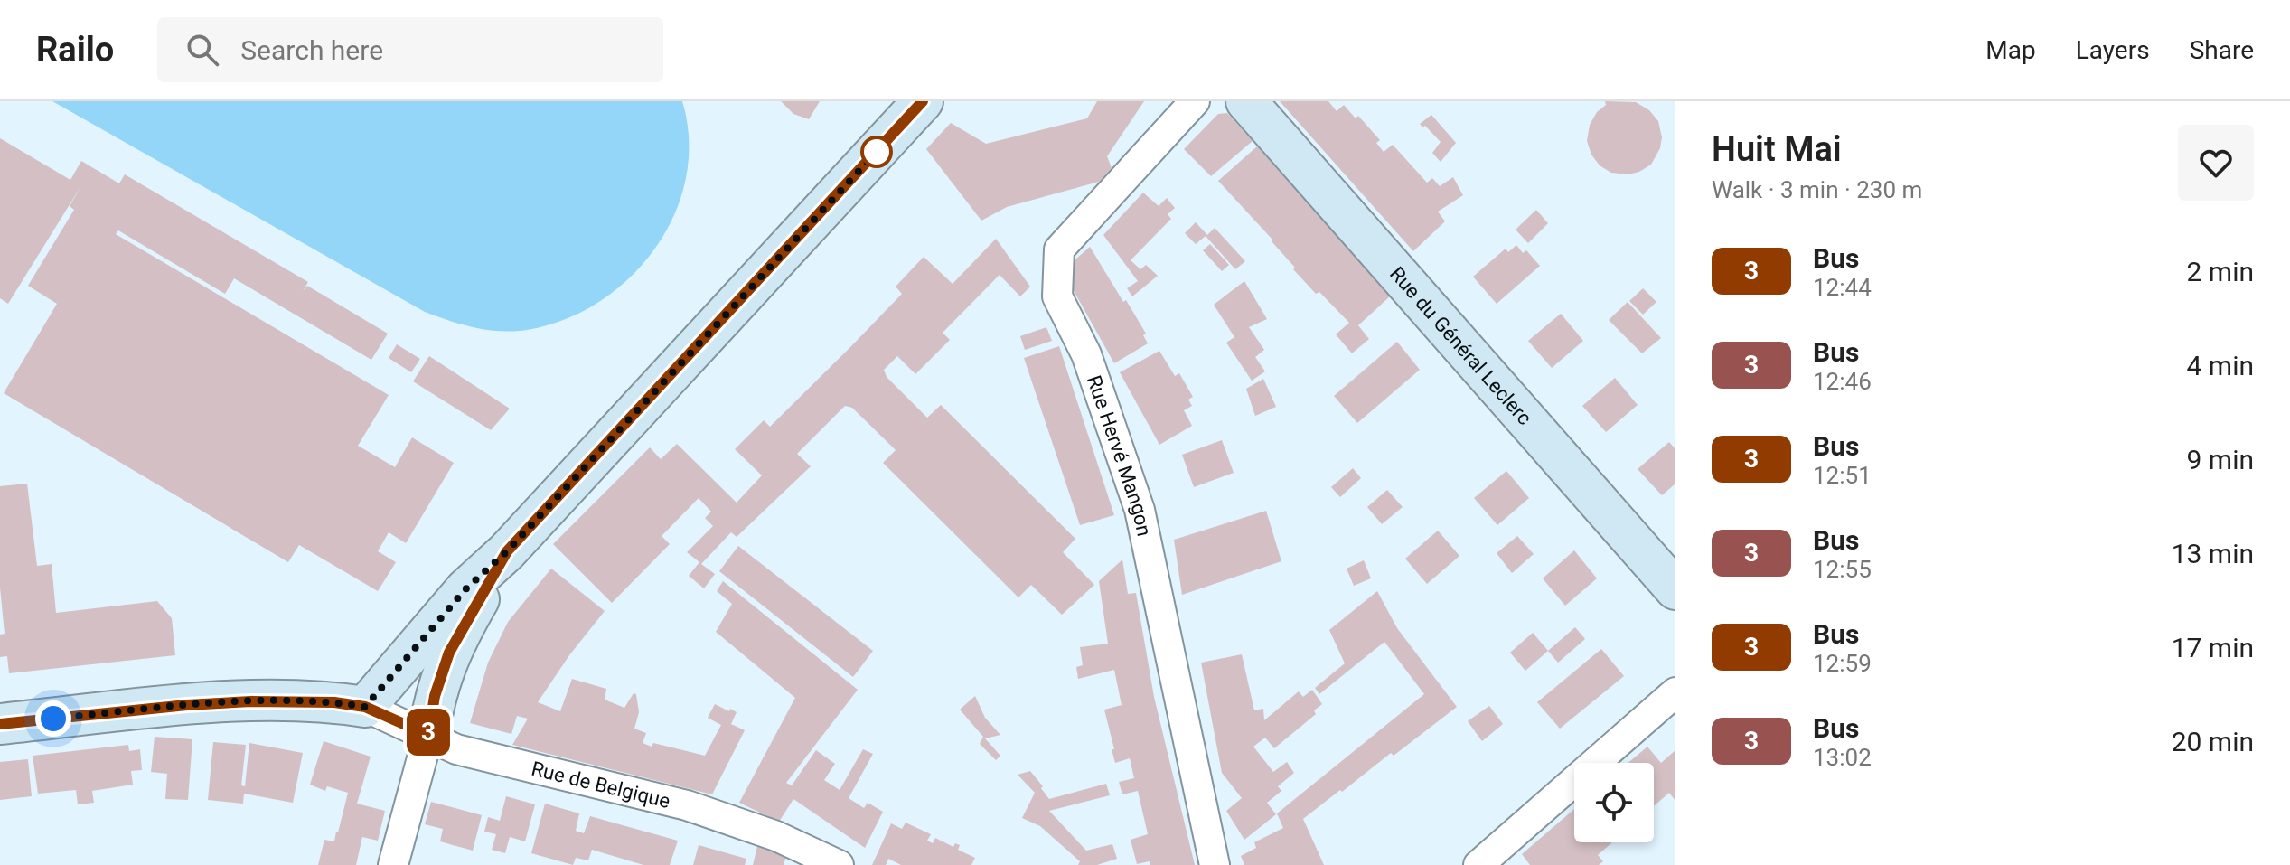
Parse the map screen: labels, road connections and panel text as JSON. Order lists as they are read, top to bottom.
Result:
{
  "streets": {
    "street": ["Rue du Général Leclerc", "Rue Hervé Mangon", "Rue de Belgique"]
  },
  "lines": ["bus line 3"],
  "page": {
    "header": "Railo",
    "search": "Search here",
    "nav": ["Map", "Layers", "Share"],
    "on_map": "3",
    "heading": ["Huit Mai", "Walk · 3 min · 230 m"],
    "list": [
      {
        "mark": "3",
        "name": "Bus",
        "note": "12:44",
        "value": "2 min"
      },
      {
        "mark": "3",
        "name": "Bus",
        "note": "12:46",
        "value": "4 min"
      },
      {
        "mark": "3",
        "name": "Bus",
        "note": "12:51",
        "value": "9 min"
      },
      {
        "mark": "3",
        "name": "Bus",
        "note": "12:55",
        "value": "13 min"
      },
      {
        "mark": "3",
        "name": "Bus",
        "note": "12:59",
        "value": "17 min"
      },
      {
        "mark": "3",
        "name": "Bus",
        "note": "13:02",
        "value": "20 min"
      }
    ]
  }
}
